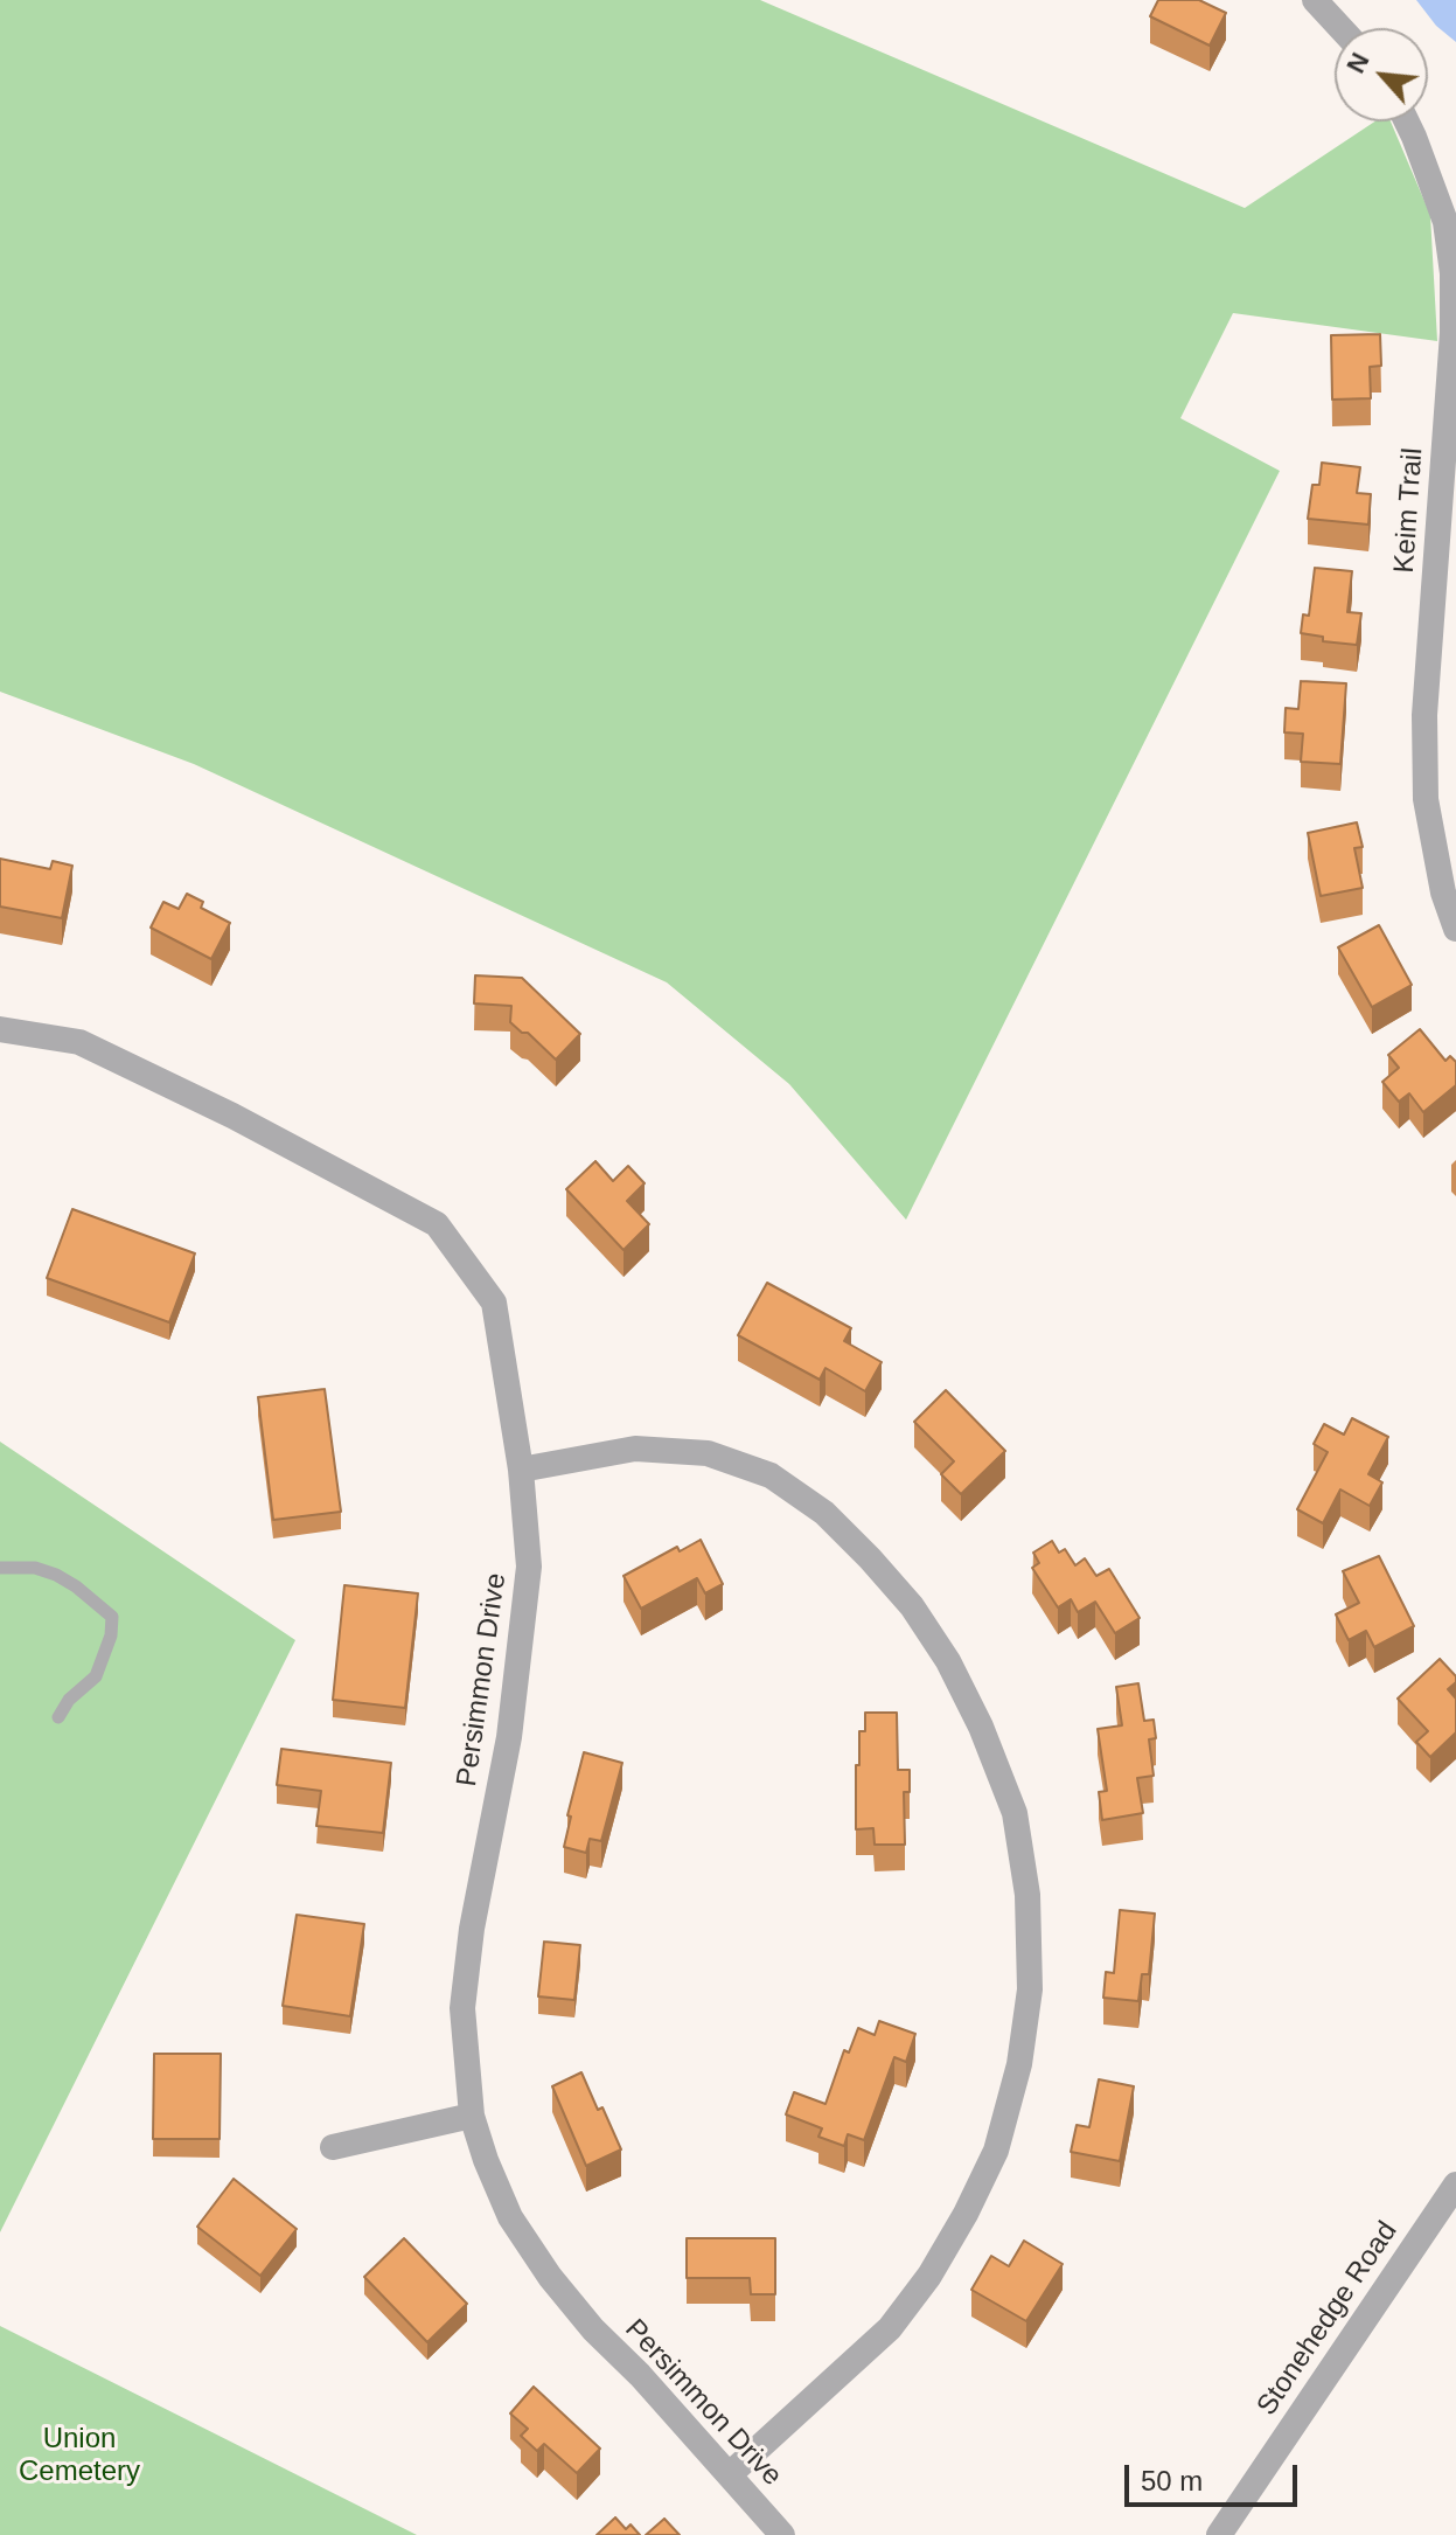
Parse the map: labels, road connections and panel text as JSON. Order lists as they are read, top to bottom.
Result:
{
  "streets": {
    "street": ["Keim Trail", "Persimmon Drive", "Stonehedge Road"]
  },
  "parks": ["Union Cemetery"],
  "scale_bar": "50 m",
  "north": "top left"
}
